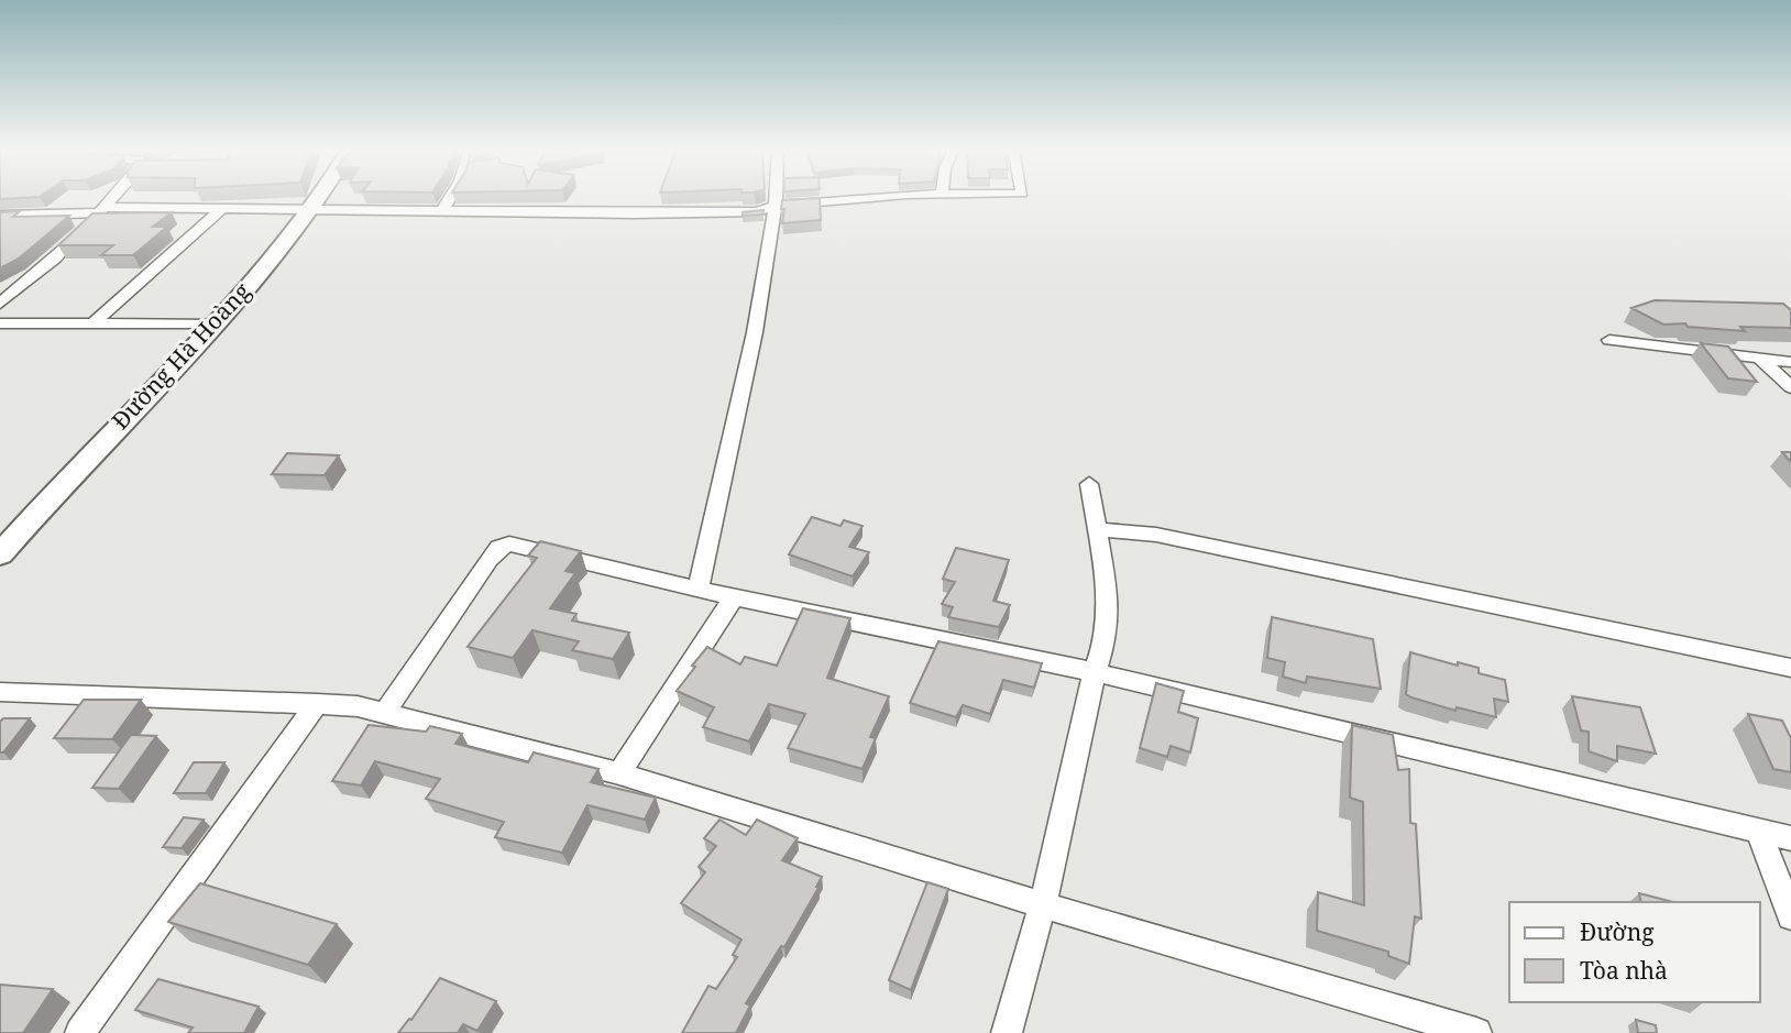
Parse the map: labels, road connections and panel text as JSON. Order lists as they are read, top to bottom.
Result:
{
  "streets": {
    "street": ["Đường Hà Hoàng"]
  },
  "legend": ["Đường", "Tòa nhà"]
}
